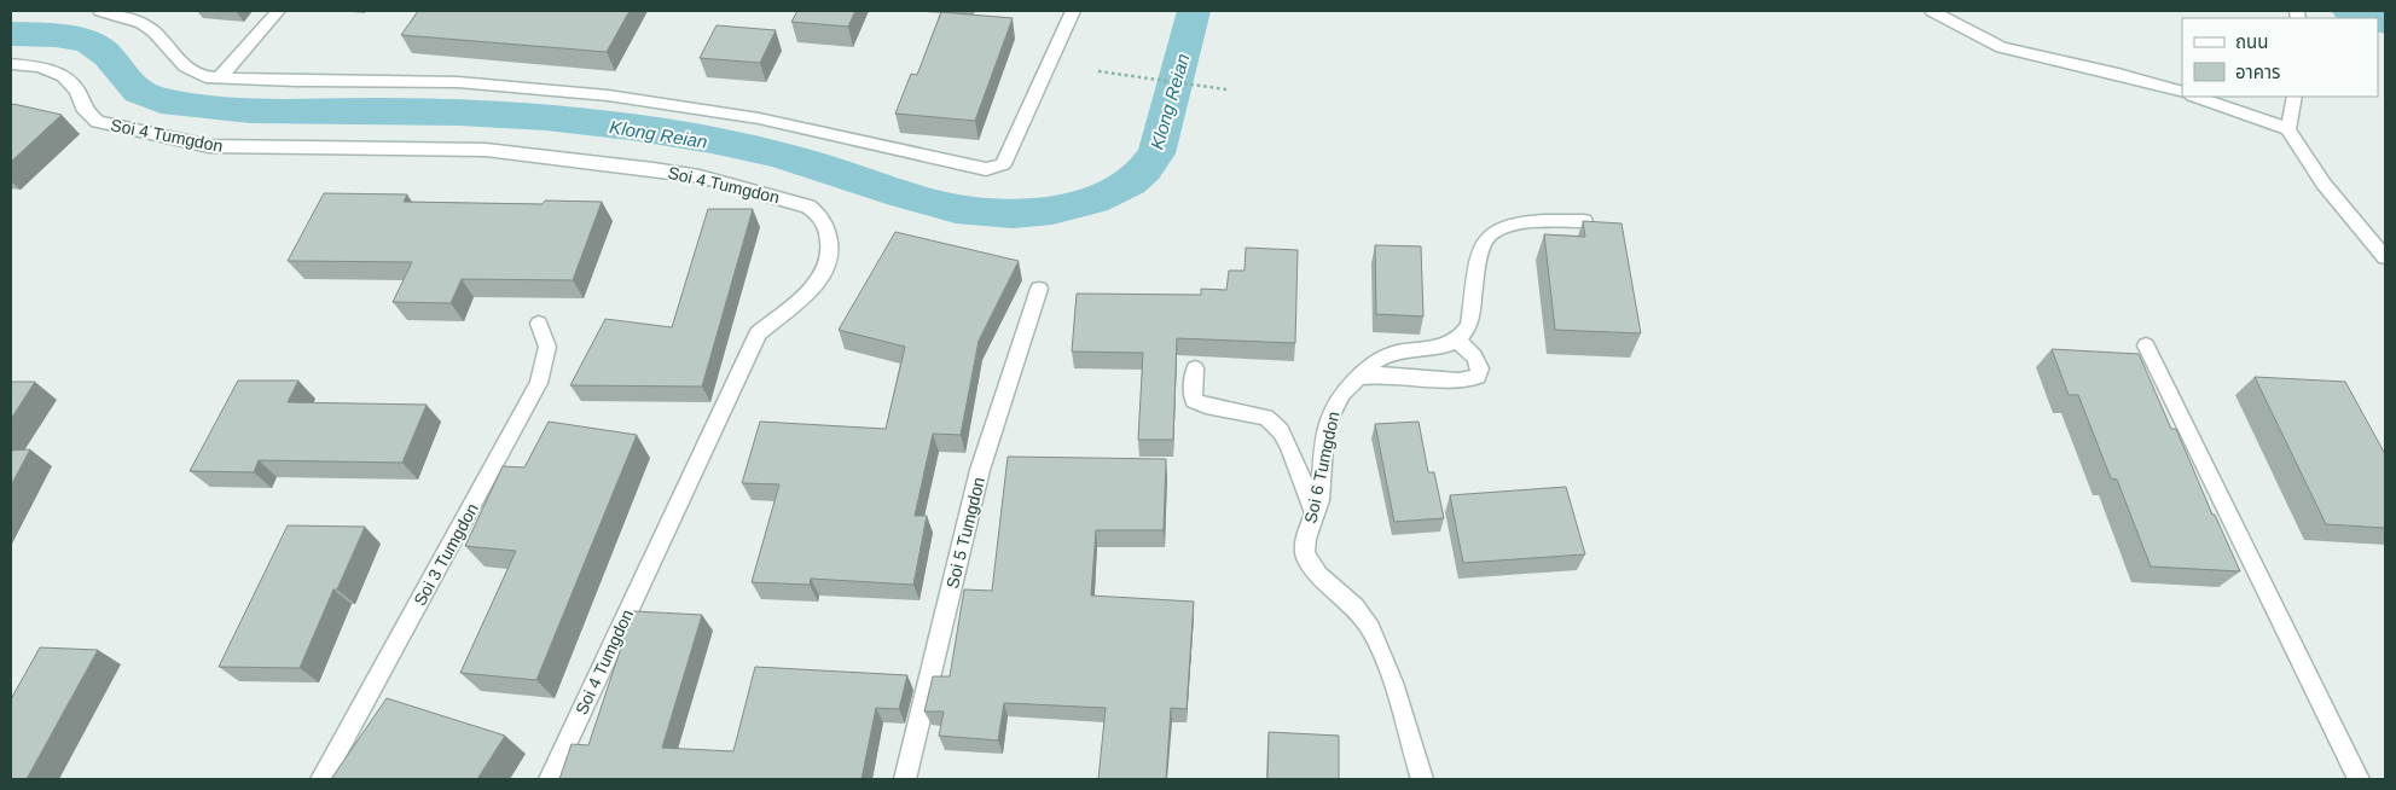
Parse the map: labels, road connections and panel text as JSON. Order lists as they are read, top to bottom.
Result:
{
  "streets": {
    "street": [
      "Soi 4 Tumgdon",
      "Soi 6 Tumgdon",
      "Soi 5 Tumgdon",
      "Soi 3 Tumgdon"
    ]
  },
  "water": ["Klong Reian"],
  "legend": ["ถนน", "อาคาร"]
}
